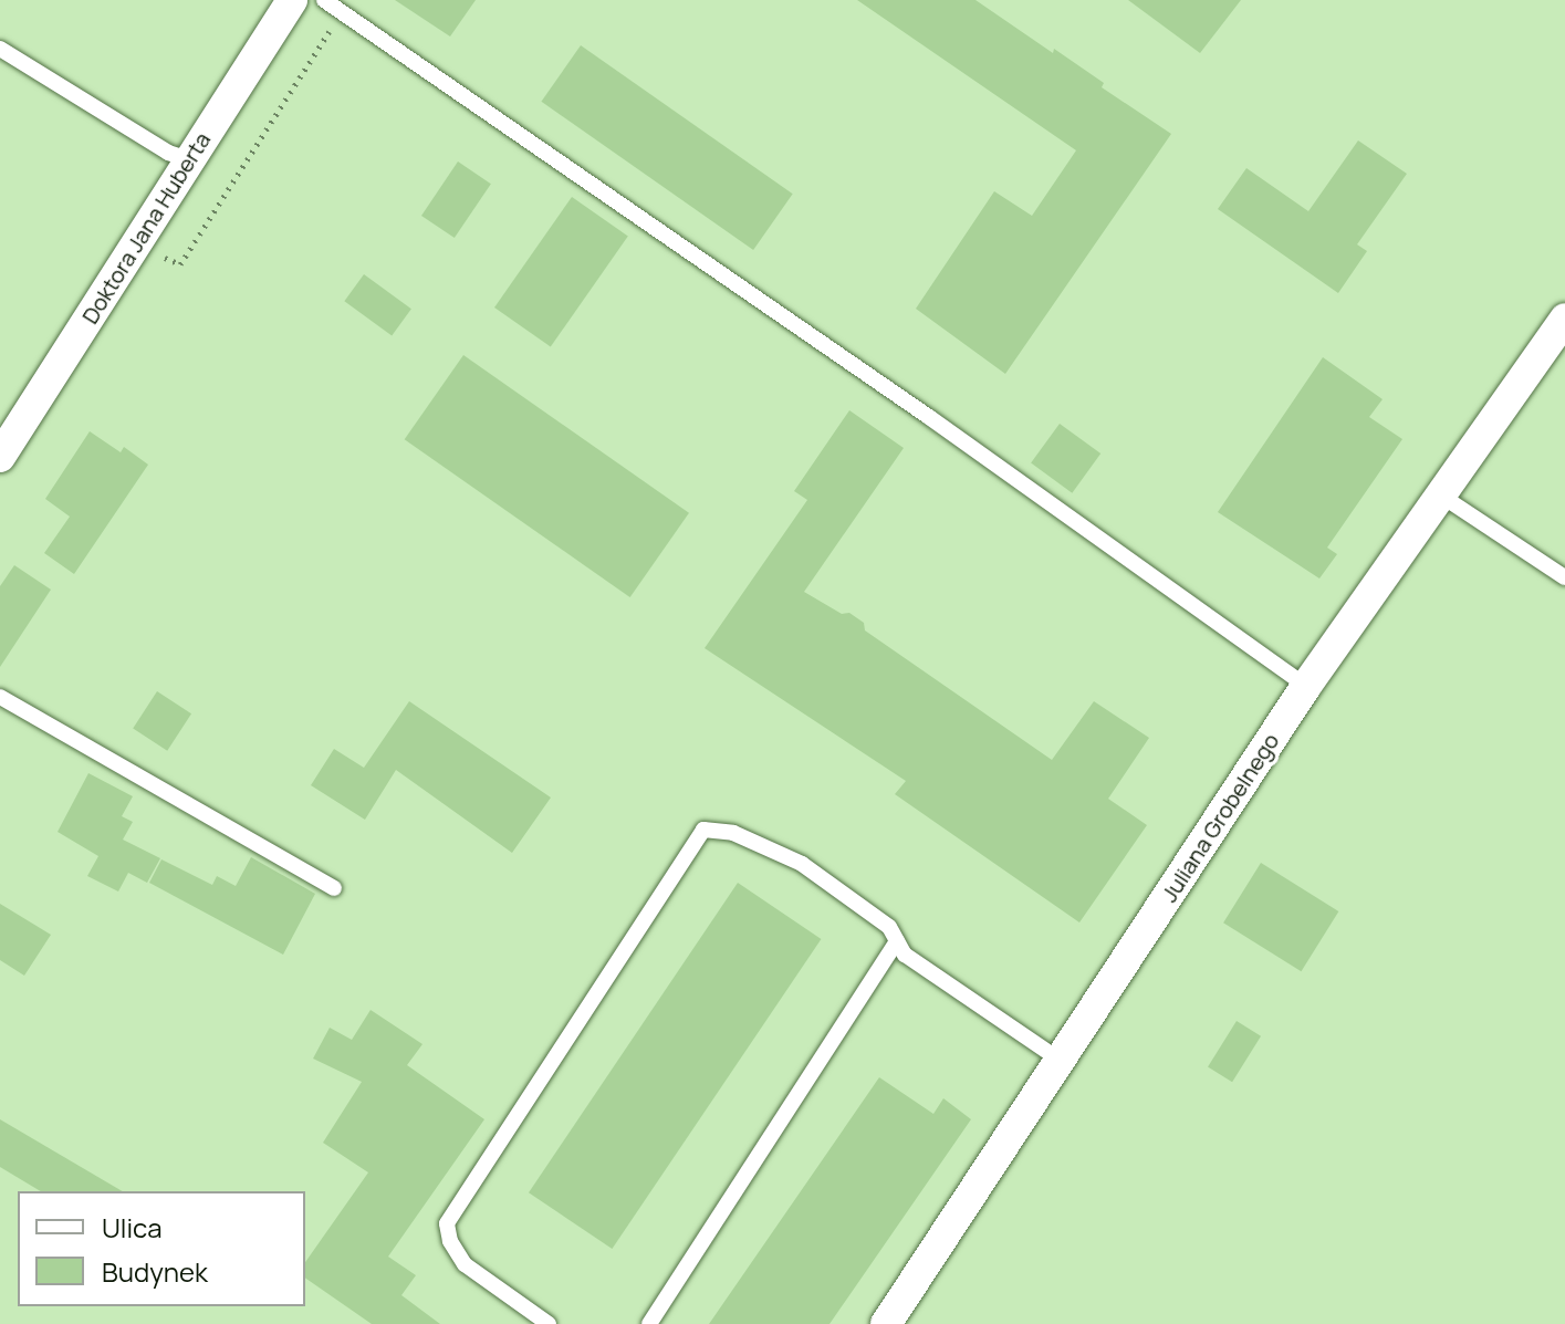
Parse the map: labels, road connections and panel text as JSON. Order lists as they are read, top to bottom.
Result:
{
  "streets": {
    "street": ["Doktora Jana Huberta", "Juliana Grobelnego"]
  },
  "legend": ["Ulica", "Budynek"]
}
